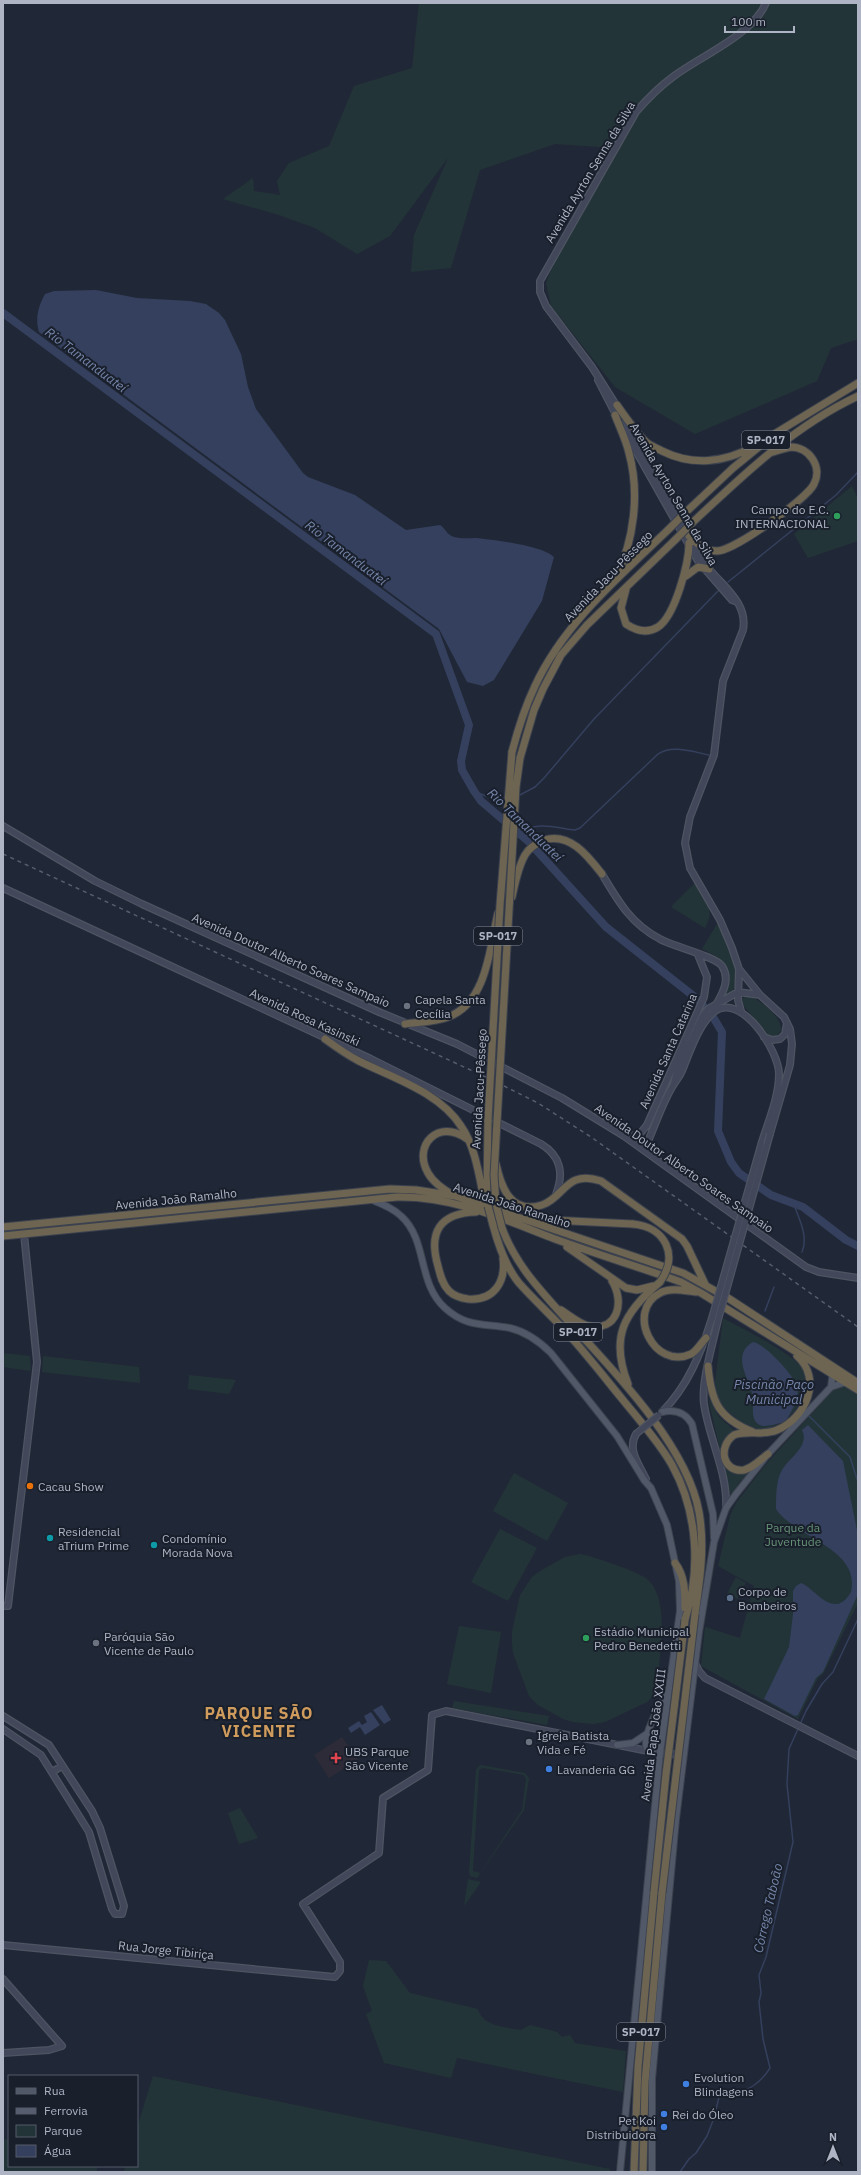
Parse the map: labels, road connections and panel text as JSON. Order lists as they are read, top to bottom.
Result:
{
  "streets": {
    "highway": [
      "SP-017",
      "Avenida Jacu-Pêssego",
      "Avenida João Ramalho",
      "Avenida Papa João XXIII"
    ],
    "main road": [
      "Avenida Ayrton Senna da Silva",
      "Avenida Doutor Alberto Soares Sampaio",
      "Avenida Rosa Kasinski",
      "Avenida Santa Catarina",
      "Rua Jorge Tibiriça"
    ]
  },
  "crossings": [
    ["Avenida Ayrton Senna da Silva", "Avenida Santa Catarina"],
    ["Avenida Jacu-Pêssego", "Avenida João Ramalho"],
    ["Avenida Jacu-Pêssego", "Avenida Papa João XXIII"],
    ["Avenida Doutor Alberto Soares Sampaio", "Avenida Santa Catarina"],
    ["Avenida João Ramalho", "Avenida Papa João XXIII"]
  ],
  "districts": ["PARQUE SÃO VICENTE"],
  "water": ["Rio Tamanduateí", "Piscinão Paço Municipal", "Córrego Taboão"],
  "parks": ["Parque da Juventude"],
  "places": {
    "other": [
      "Campo do E.C. INTERNACIONAL",
      "Capela Santa Cecília",
      "Cacau Show",
      "Residencial aTrium Prime",
      "Condomínio Morada Nova",
      "Corpo de Bombeiros",
      "Estádio Municipal Pedro Benedetti",
      "Paróquia São Vicente de Paulo",
      "Igreja Batista Vida e Fé",
      "Lavanderia GG",
      "Evolution Blindagens",
      "Rei do Óleo",
      "Pet Koi Distribuidora"
    ],
    "health": ["UBS Parque São Vicente"]
  },
  "legend": [
    "Rua",
    "Ferrovia",
    "Parque",
    "Água"
  ],
  "scale_bar": "100 m",
  "north": "top"
}
